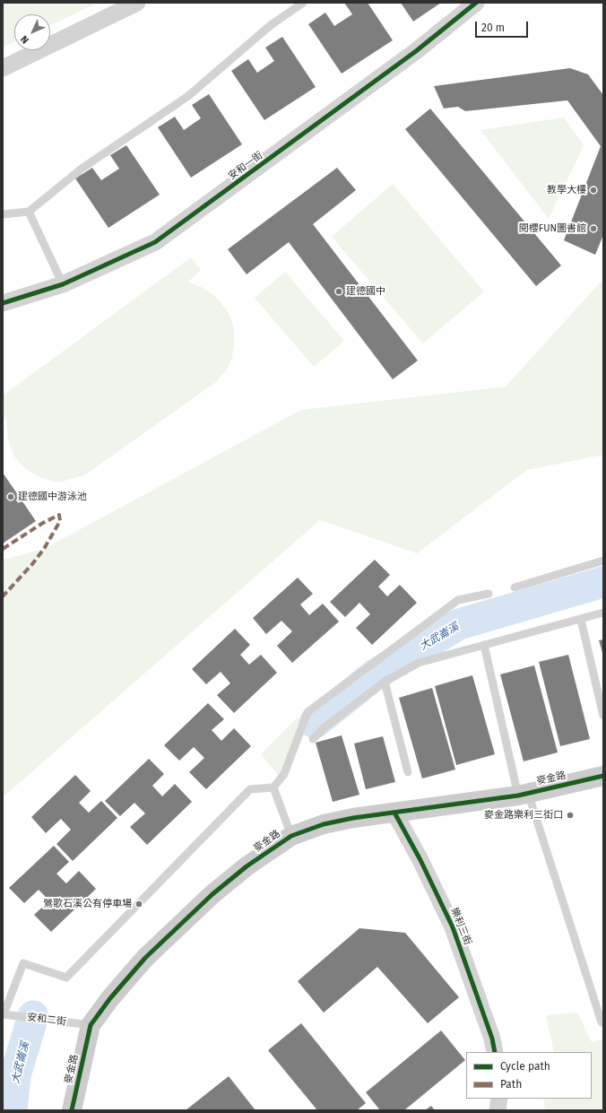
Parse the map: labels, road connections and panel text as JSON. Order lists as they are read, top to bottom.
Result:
{
  "streets": {
    "street": ["安和一街", "麥金路", "樂利三街"],
    "lane": ["安和二街"]
  },
  "crossings": [
    ["麥金路", "樂利三街"],
    ["麥金路", "安和二街"]
  ],
  "water": ["大武崙溪"],
  "places": [
    "教學大樓",
    "閱櫻FUN圖書館",
    "建德國中",
    "建德國中游泳池",
    "麥金路樂利三街口",
    "鶯歌石溪公有停車場"
  ],
  "legend": ["Cycle path", "Path"],
  "scale_bar": "20 m",
  "north": "bottom left"
}
